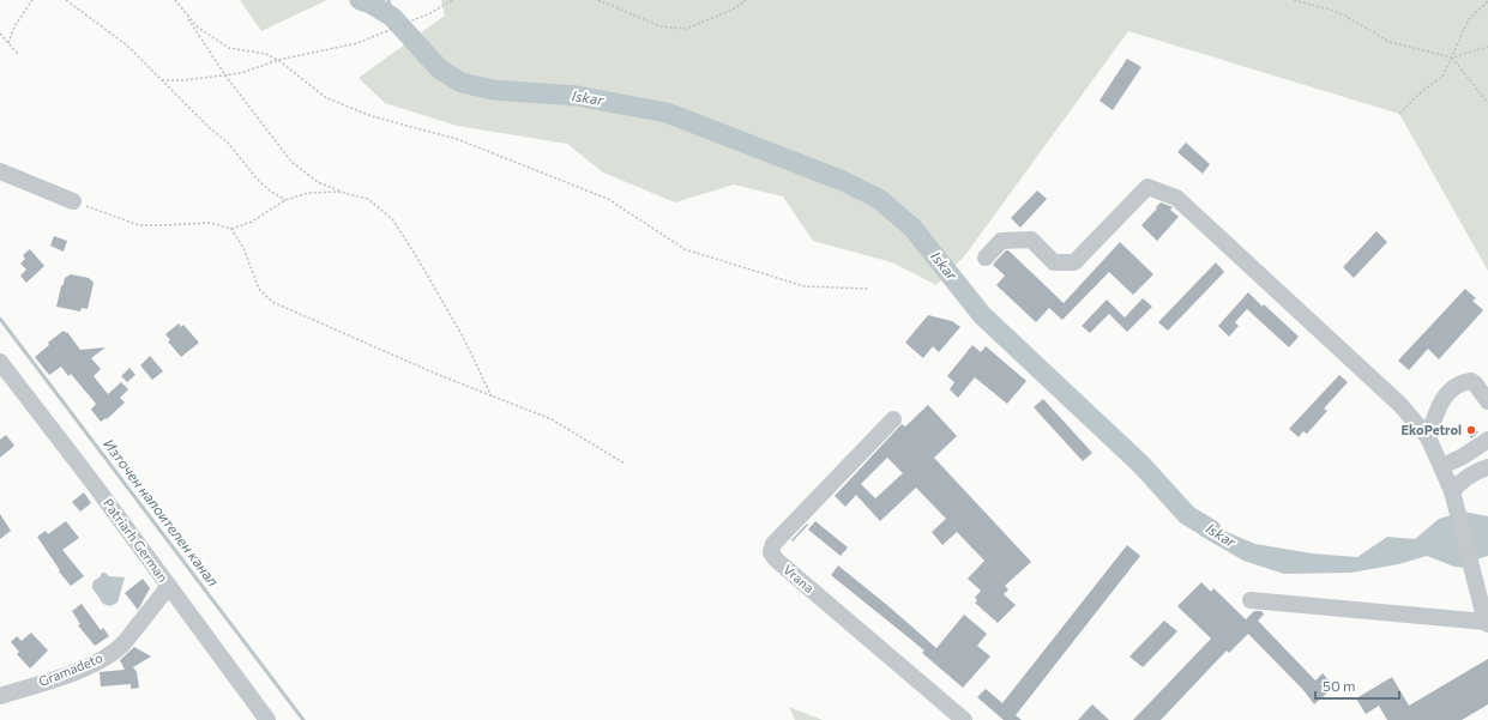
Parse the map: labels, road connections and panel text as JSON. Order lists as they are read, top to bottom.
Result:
{
  "streets": {
    "street": ["Patriarh German", "Vrana", "Gramadeto"]
  },
  "crossings": [
    ["Patriarh German", "Gramadeto"]
  ],
  "water": ["Iskar", "Източен напоителен канал"],
  "places": ["EkoPetrol"],
  "scale_bar": "50 m"
}
